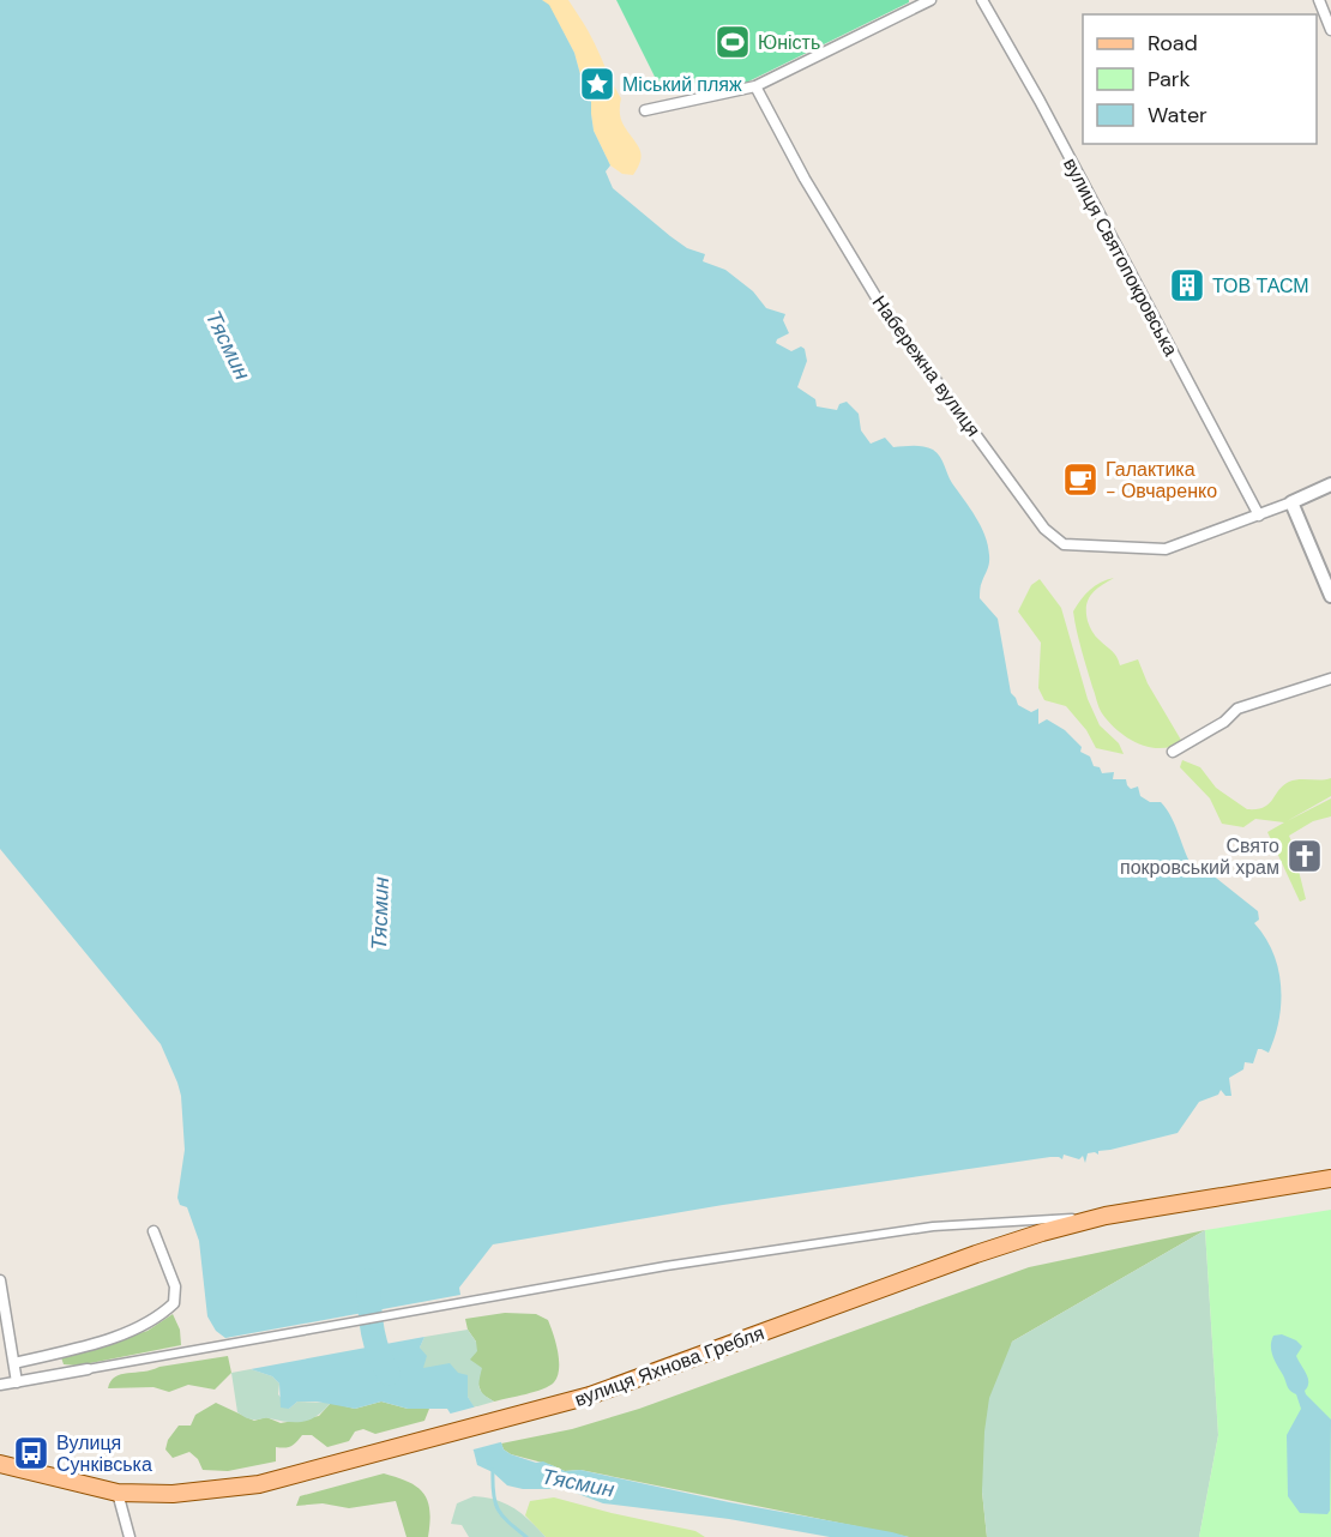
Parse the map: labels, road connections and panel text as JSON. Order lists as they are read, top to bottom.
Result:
{
  "streets": {
    "main road": ["вулиця Яхнова Гребля"],
    "street": ["вулиця Святопокровська", "Набережна вулиця"]
  },
  "crossings": [
    ["вулиця Святопокровська", "Набережна вулиця"]
  ],
  "water": ["Тясмин"],
  "places": {
    "sports": ["Юність"],
    "place": ["Міський пляж"],
    "building": ["ТОВ ТАСМ"],
    "cafe": ["Галактика - Овчаренко"],
    "church": ["Свято покровський храм"],
    "bus stop": ["Вулиця Сунківська"]
  },
  "legend": ["Road", "Park", "Water"]
}
